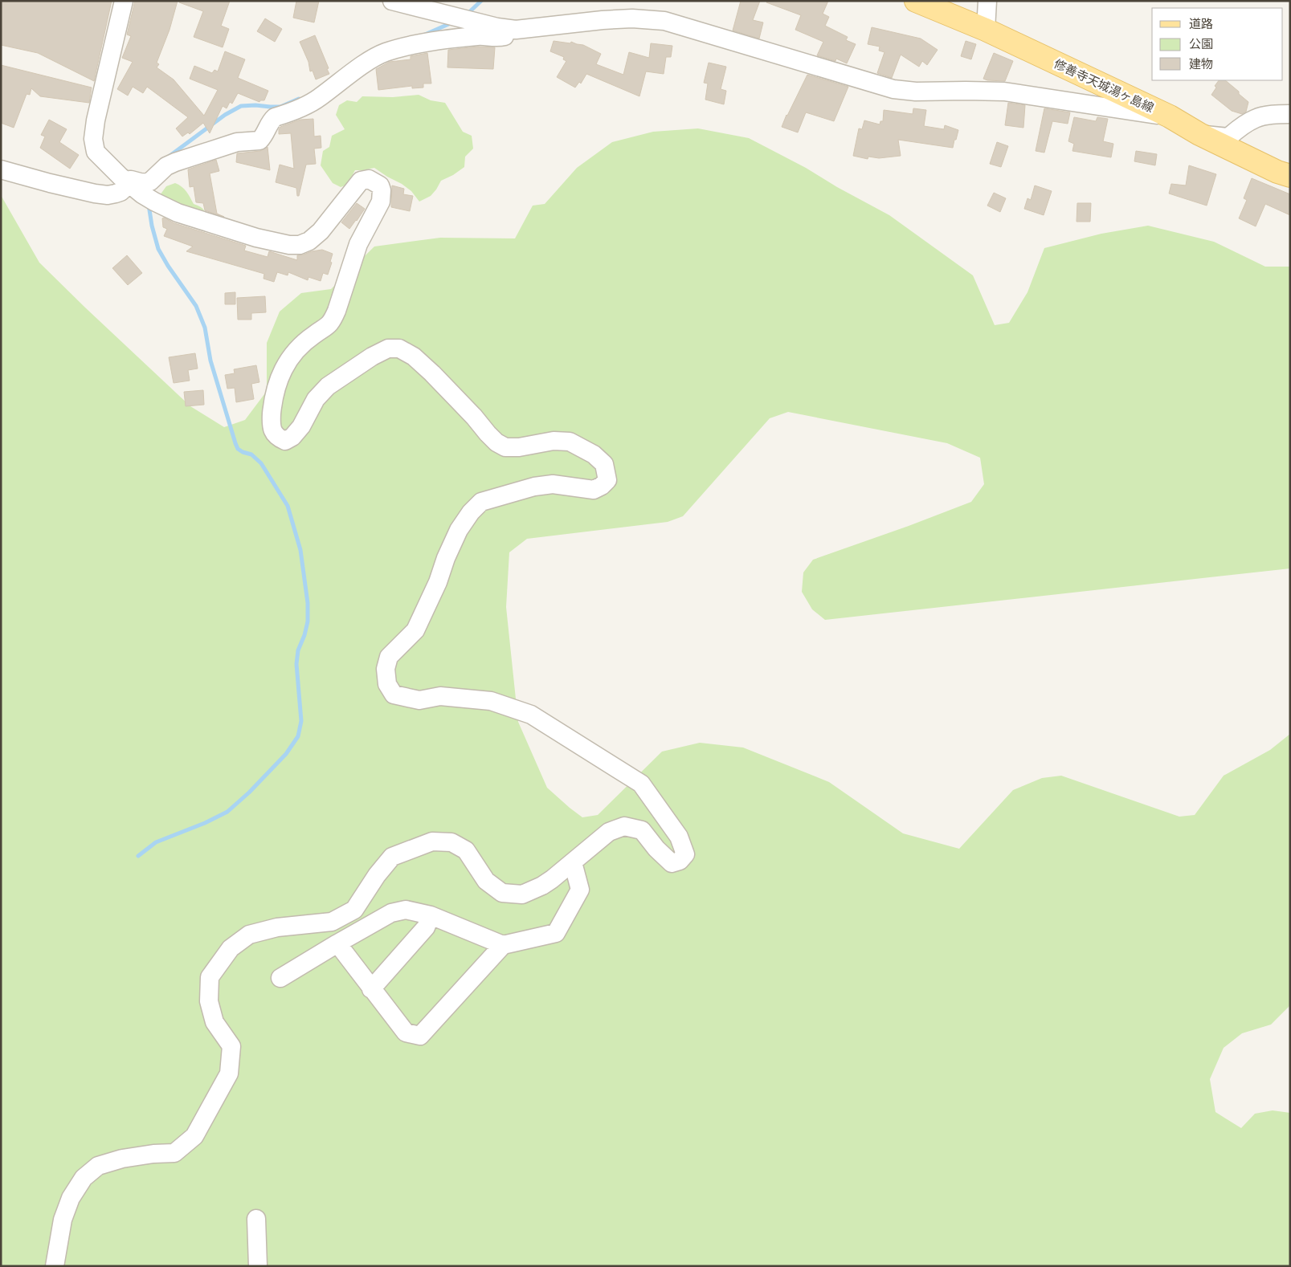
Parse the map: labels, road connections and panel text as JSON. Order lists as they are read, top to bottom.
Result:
{
  "streets": {
    "main road": ["修善寺天城湯ヶ島線"]
  },
  "legend": ["道路", "公園", "建物"]
}
